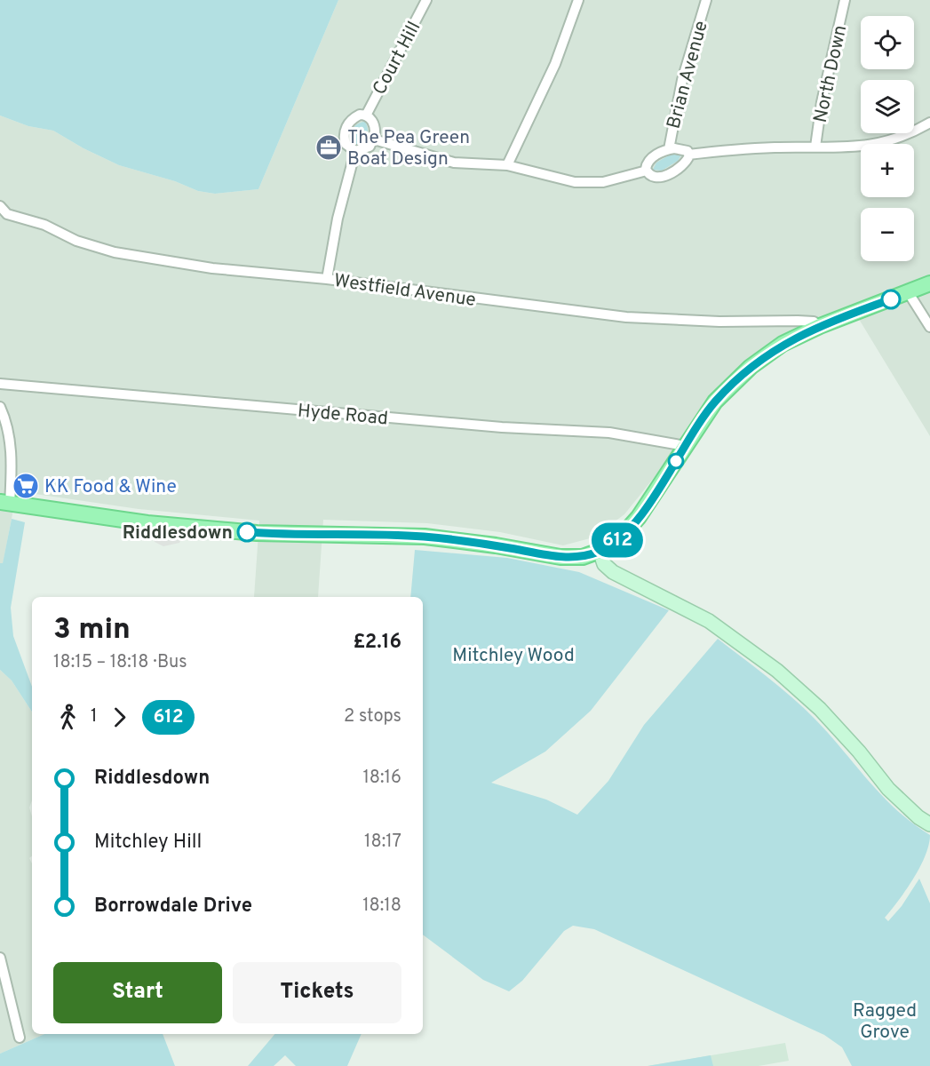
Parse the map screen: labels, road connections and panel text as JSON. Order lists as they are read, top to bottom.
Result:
{
  "streets": {
    "street": [
      "Court Hill",
      "North Down",
      "Brian Avenue",
      "Westfield Avenue",
      "Hyde Road"
    ]
  },
  "crossings": [
    ["Court Hill", "Brian Avenue"],
    ["North Down", "Brian Avenue"]
  ],
  "parks": ["Mitchley Wood", "Ragged Grove"],
  "places": {
    "office": ["The Pea Green Boat Design"],
    "supermarket": ["KK Food & Wine"],
    "other": ["Riddlesdown"]
  },
  "lines": ["bus line 612"],
  "page": {
    "on_map": "612",
    "map_buttons": ["+", "−"],
    "heading": ["3 min", "18:15 – 18:18 · Bus", "£2.16"],
    "legs": ["1", "612", "2 stops"],
    "list": [
      {
        "name": "Riddlesdown",
        "value": "18:16"
      },
      {
        "name": "Mitchley Hill",
        "value": "18:17"
      },
      {
        "name": "Borrowdale Drive",
        "value": "18:18"
      }
    ],
    "buttons": ["Start", "Tickets"]
  }
}
